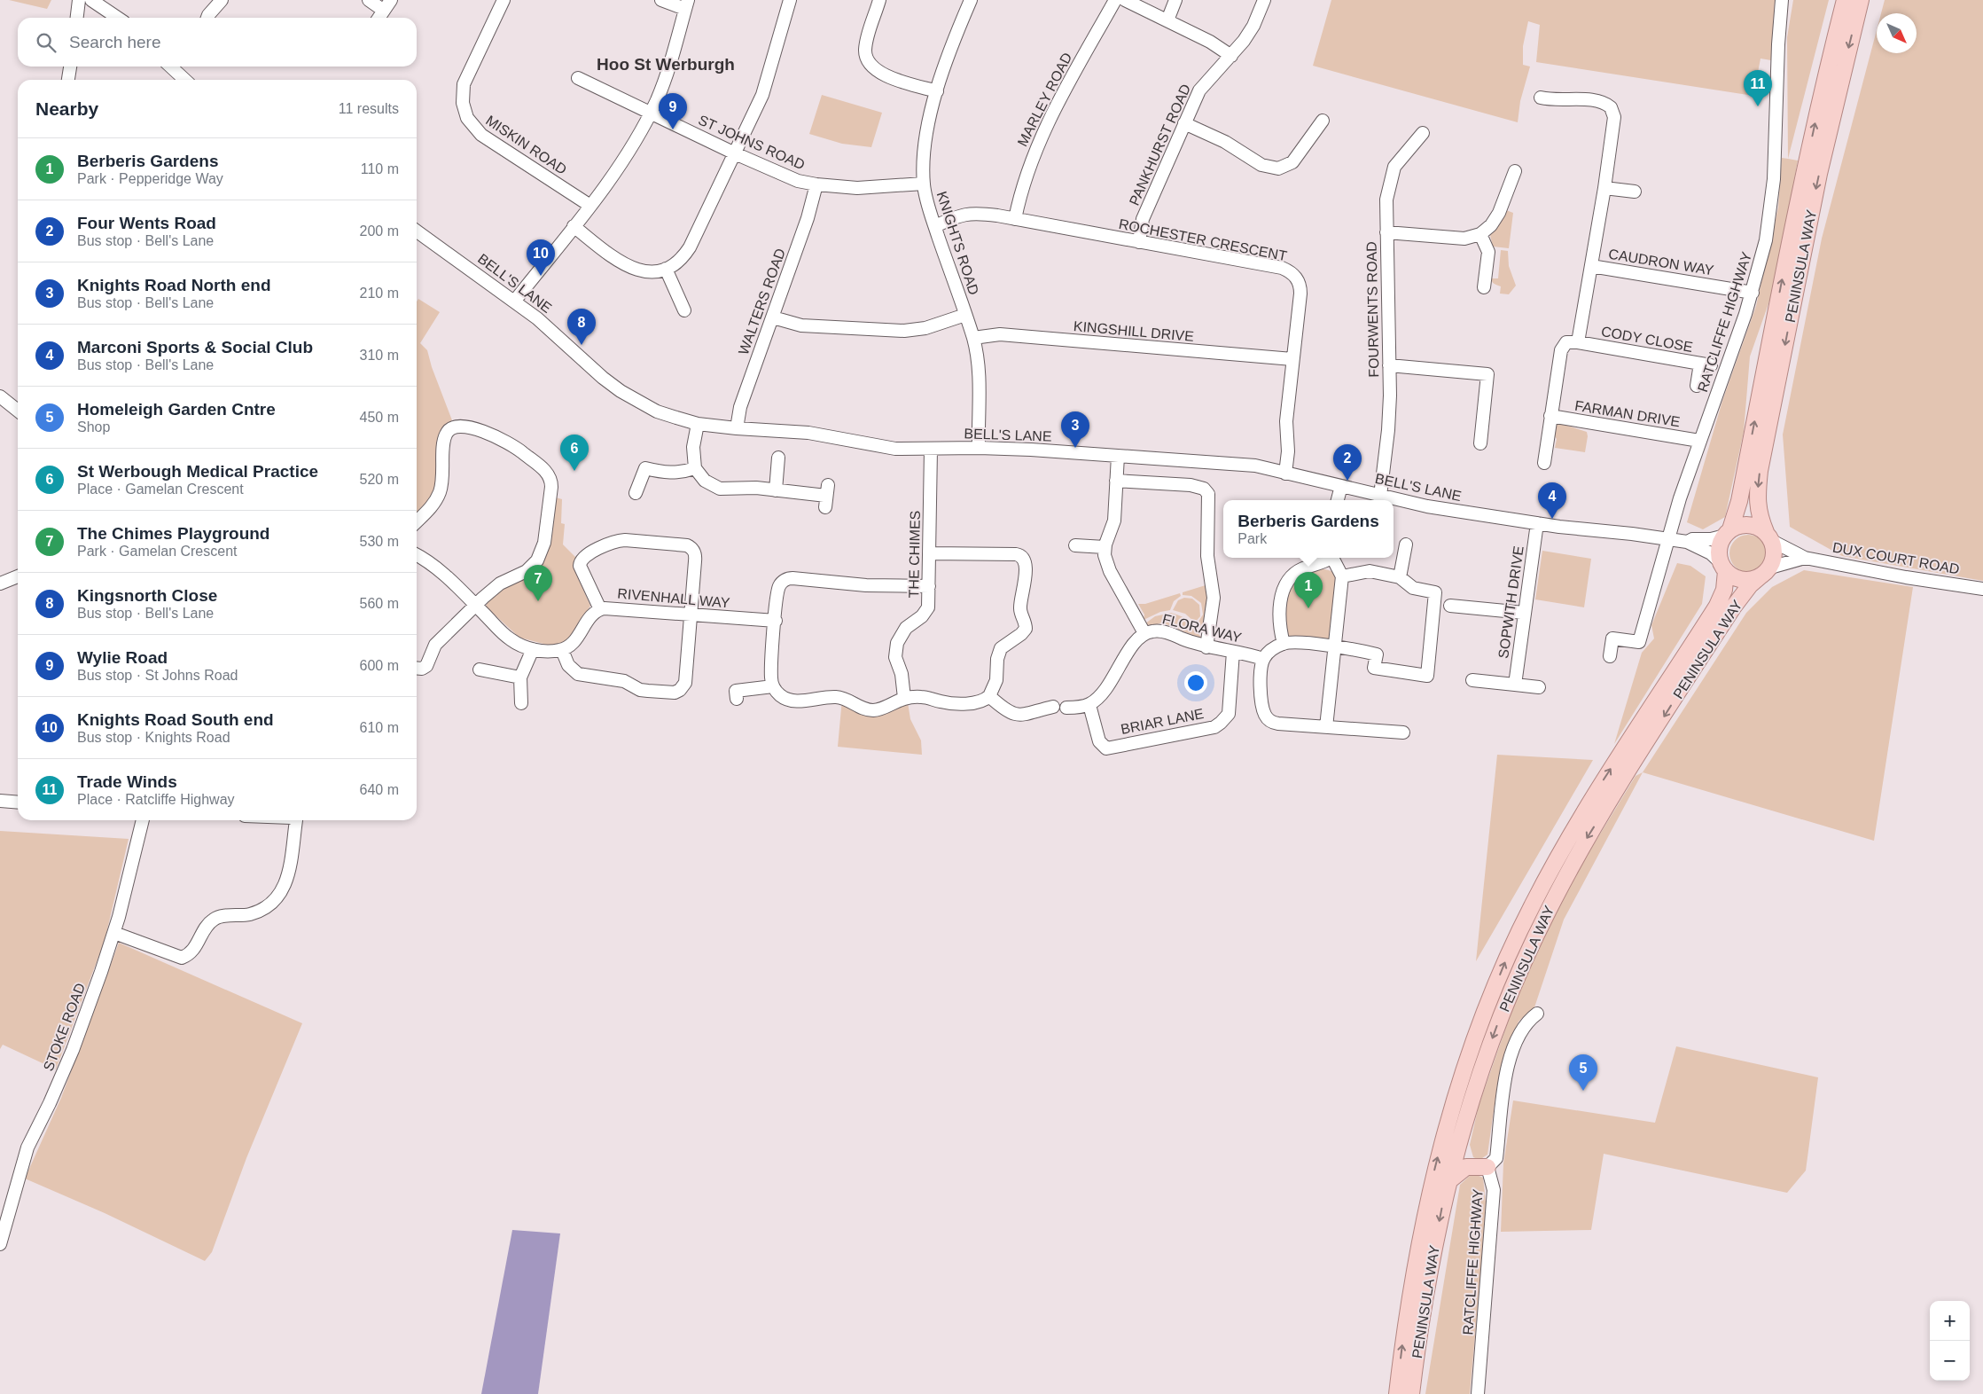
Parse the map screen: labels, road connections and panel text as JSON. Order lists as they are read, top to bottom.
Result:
{
  "streets": {
    "main road": ["PENINSULA WAY"],
    "street": [
      "MARLEY ROAD",
      "ST JOHNS ROAD",
      "MISKIN ROAD",
      "PANKHURST ROAD",
      "ROCHESTER CRESCENT",
      "KNIGHTS ROAD",
      "CAUDRON WAY",
      "BELL'S LANE",
      "WALTERS ROAD",
      "FOURWENTS ROAD",
      "RATCLIFFE HIGHWAY",
      "KINGSHILL DRIVE",
      "CODY CLOSE",
      "FARMAN DRIVE",
      "THE CHIMES",
      "DUX COURT ROAD",
      "RIVENHALL WAY",
      "SOPWITH DRIVE",
      "FLORA WAY",
      "BRIAR LANE",
      "STOKE ROAD"
    ]
  },
  "crossings": [
    ["MARLEY ROAD", "ROCHESTER CRESCENT"],
    ["ST JOHNS ROAD", "KNIGHTS ROAD"],
    ["ST JOHNS ROAD", "WALTERS ROAD"],
    ["PANKHURST ROAD", "ROCHESTER CRESCENT"],
    ["ROCHESTER CRESCENT", "KNIGHTS ROAD"],
    ["ROCHESTER CRESCENT", "BELL'S LANE"],
    ["ROCHESTER CRESCENT", "KINGSHILL DRIVE"],
    ["KNIGHTS ROAD", "BELL'S LANE"],
    ["KNIGHTS ROAD", "KINGSHILL DRIVE"],
    ["CAUDRON WAY", "RATCLIFFE HIGHWAY"],
    ["PENINSULA WAY", "BELL'S LANE"],
    ["PENINSULA WAY", "DUX COURT ROAD"],
    ["BELL'S LANE", "WALTERS ROAD"],
    ["BELL'S LANE", "FOURWENTS ROAD"],
    ["BELL'S LANE", "RATCLIFFE HIGHWAY"],
    ["BELL'S LANE", "THE CHIMES"],
    ["BELL'S LANE", "DUX COURT ROAD"],
    ["BELL'S LANE", "SOPWITH DRIVE"],
    ["RATCLIFFE HIGHWAY", "FARMAN DRIVE"],
    ["FLORA WAY", "BRIAR LANE"]
  ],
  "districts": ["Hoo St Werburgh"],
  "north": "bottom right",
  "page": {
    "search": "Search here",
    "pins": [
      "11",
      "9",
      "10",
      "8",
      "3",
      "6",
      "2",
      "4",
      "7",
      "1",
      "5"
    ],
    "heading": ["Nearby", "11 results"],
    "list": [
      {
        "mark": "1",
        "name": "Berberis Gardens",
        "note": "Park · Pepperidge Way",
        "value": "110 m"
      },
      {
        "mark": "2",
        "name": "Four Wents Road",
        "note": "Bus stop · Bell's Lane",
        "value": "200 m"
      },
      {
        "mark": "3",
        "name": "Knights Road North end",
        "note": "Bus stop · Bell's Lane",
        "value": "210 m"
      },
      {
        "mark": "4",
        "name": "Marconi Sports & Social Club",
        "note": "Bus stop · Bell's Lane",
        "value": "310 m"
      },
      {
        "mark": "5",
        "name": "Homeleigh Garden Cntre",
        "note": "Shop",
        "value": "450 m"
      },
      {
        "mark": "6",
        "name": "St Werbough Medical Practice",
        "note": "Place · Gamelan Crescent",
        "value": "520 m"
      },
      {
        "mark": "7",
        "name": "The Chimes Playground",
        "note": "Park · Gamelan Crescent",
        "value": "530 m"
      },
      {
        "mark": "8",
        "name": "Kingsnorth Close",
        "note": "Bus stop · Bell's Lane",
        "value": "560 m"
      },
      {
        "mark": "9",
        "name": "Wylie Road",
        "note": "Bus stop · St Johns Road",
        "value": "600 m"
      },
      {
        "mark": "10",
        "name": "Knights Road South end",
        "note": "Bus stop · Knights Road",
        "value": "610 m"
      },
      {
        "mark": "11",
        "name": "Trade Winds",
        "note": "Place · Ratcliffe Highway",
        "value": "640 m"
      }
    ],
    "popup": ["Berberis Gardens", "Park"],
    "map_buttons": ["+", "−"]
  }
}
